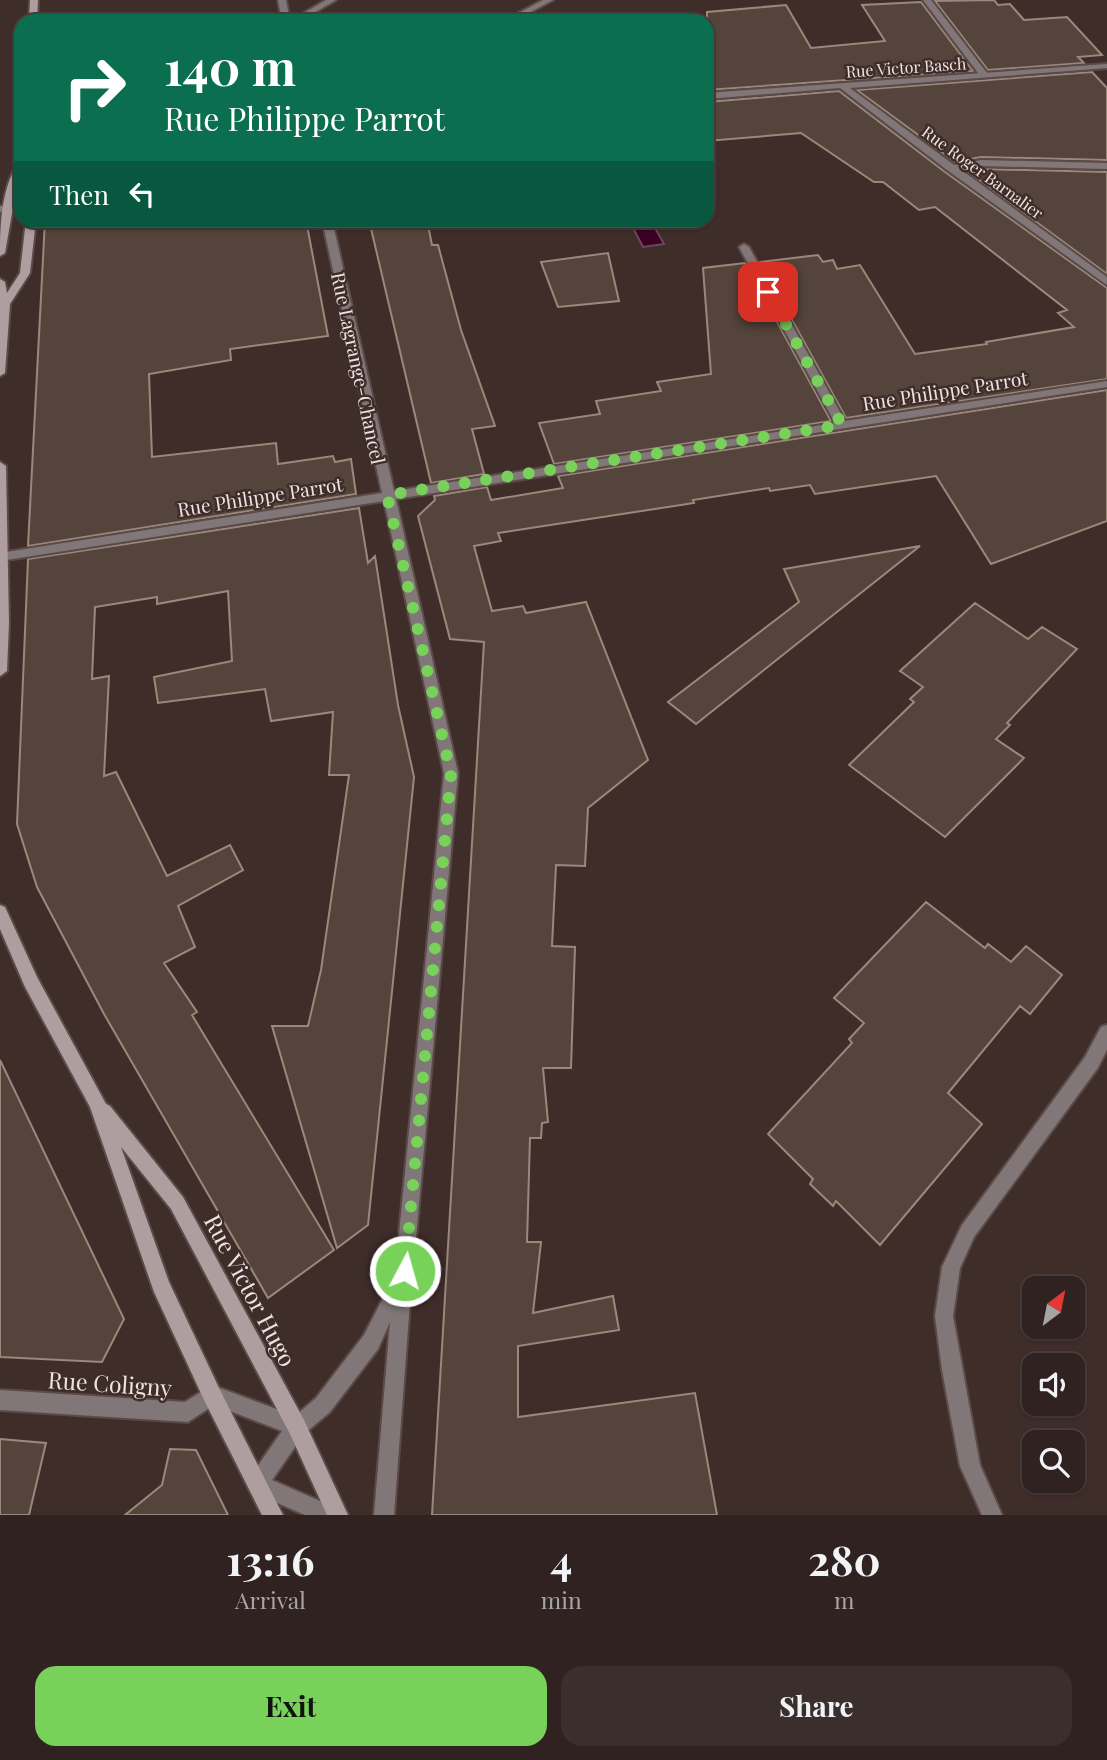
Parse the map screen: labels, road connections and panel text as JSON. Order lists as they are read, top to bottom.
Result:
{
  "streets": {
    "main road": ["Rue Victor Hugo"],
    "street": [
      "Rue Victor Basch",
      "Rue Roger Barnalier",
      "Rue Lagrange-Chancel",
      "Rue Philippe Parrot",
      "Rue Coligny"
    ]
  },
  "crossings": [
    ["Rue Victor Basch", "Rue Roger Barnalier"],
    ["Rue Lagrange-Chancel", "Rue Philippe Parrot"],
    ["Rue Victor Hugo", "Rue Coligny"]
  ],
  "north": "top right",
  "page": {
    "turn": ["140 m", "Rue Philippe Parrot"],
    "then": "Then",
    "eta": [
      "13:16",
      "Arrival",
      "4",
      "min",
      "280",
      "m"
    ],
    "buttons": ["Exit", "Share"]
  }
}
